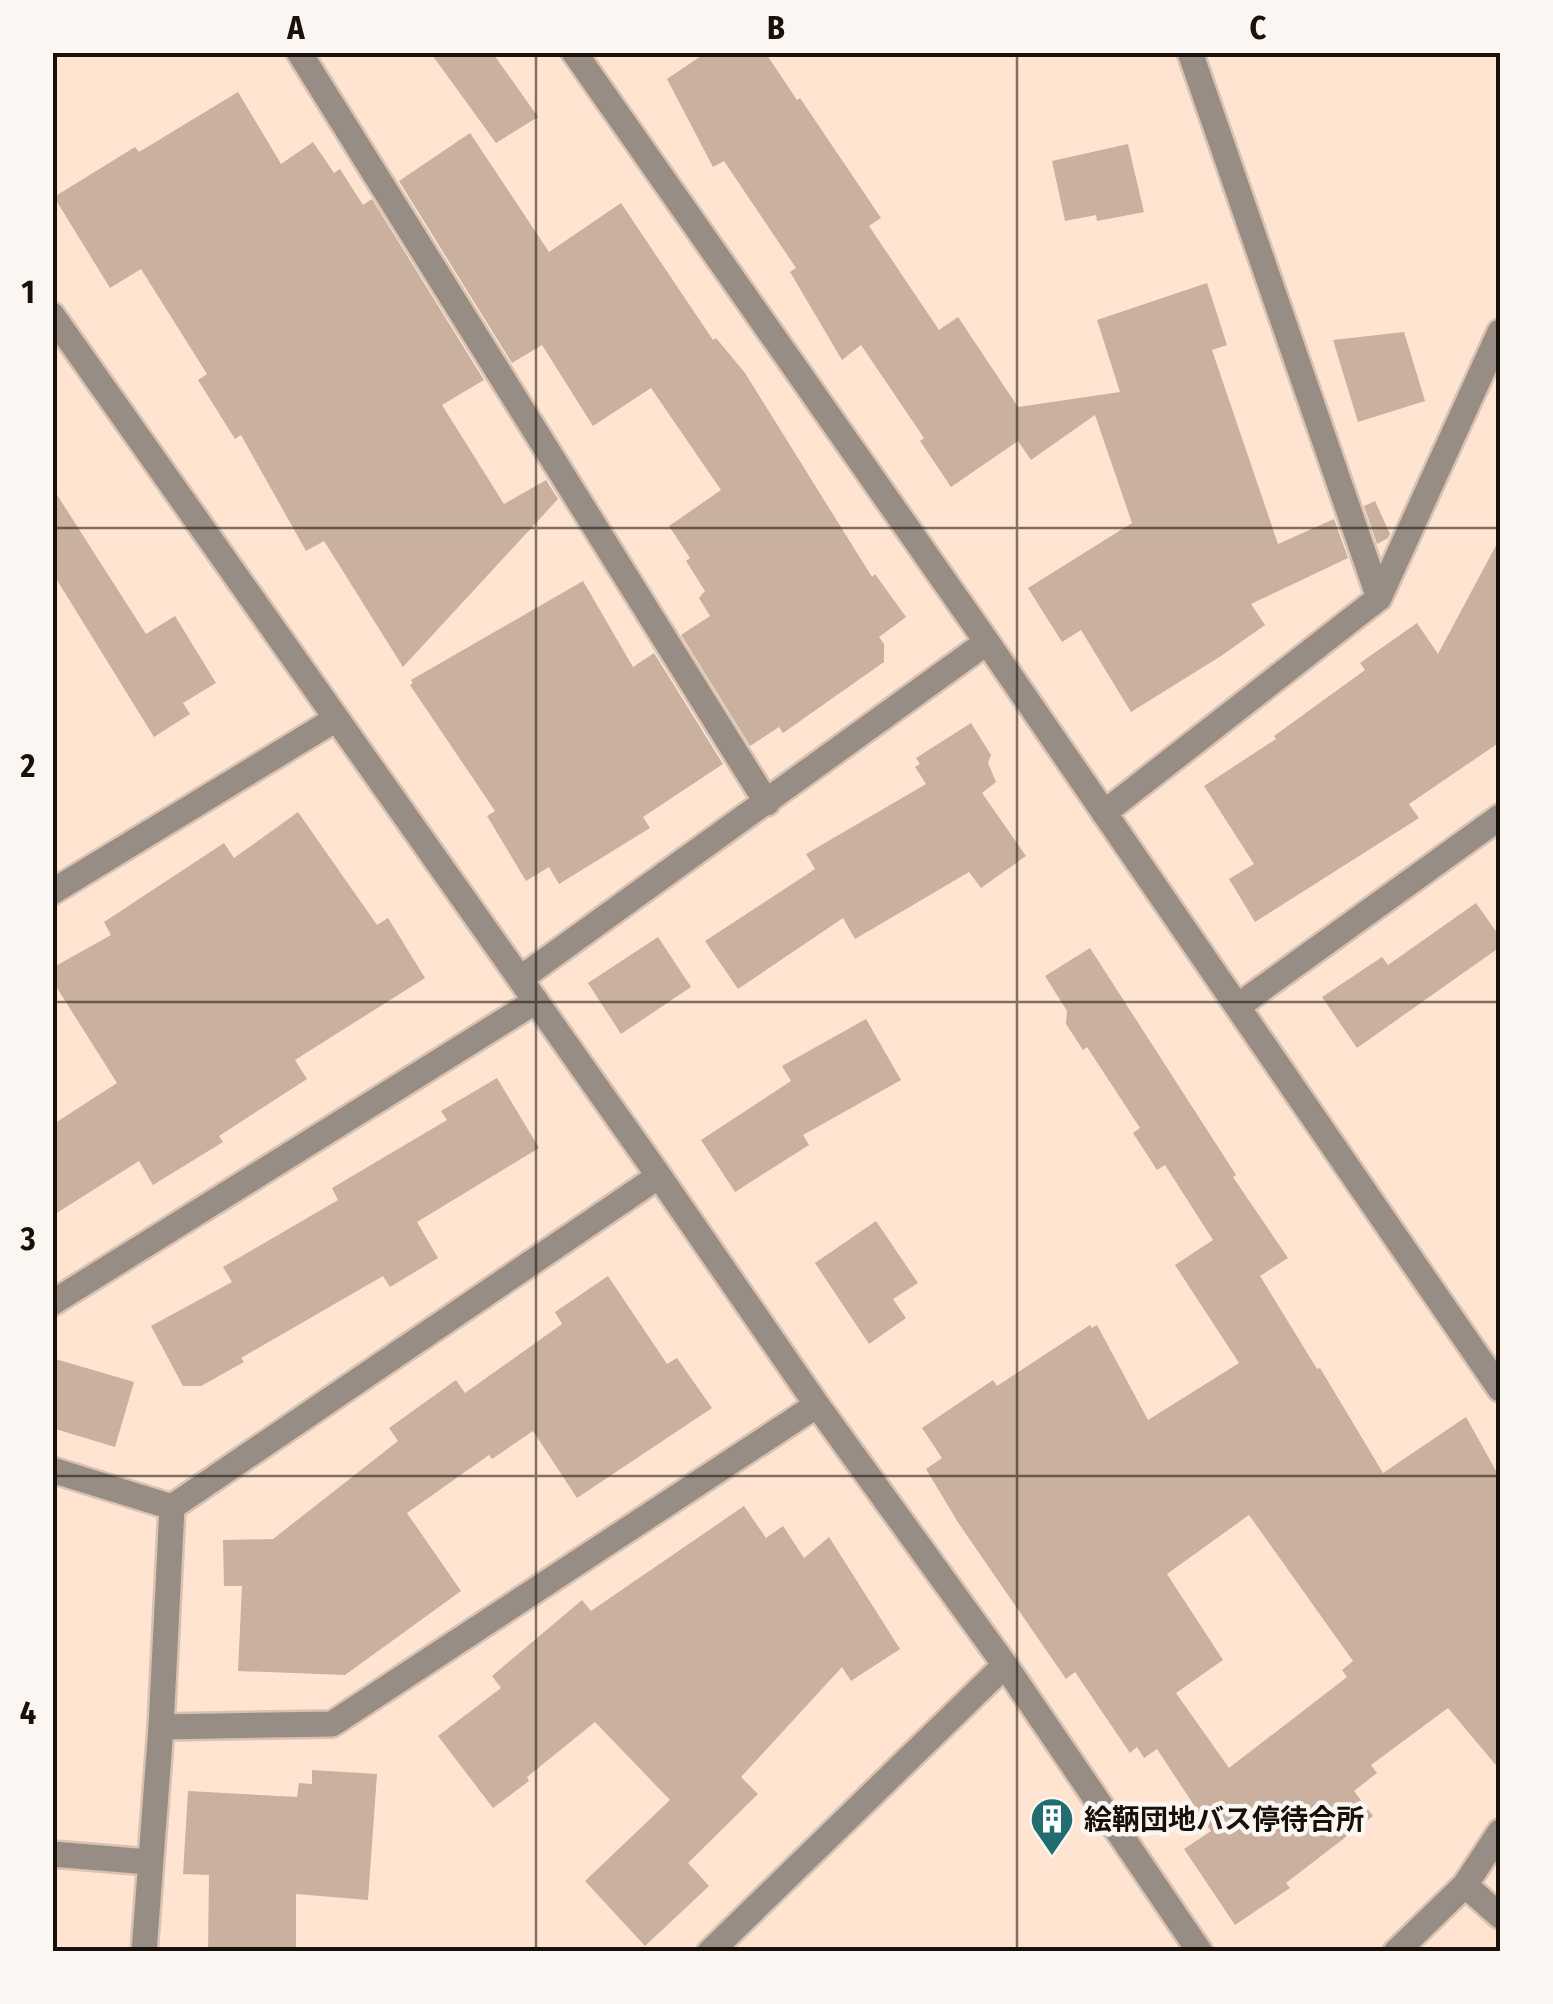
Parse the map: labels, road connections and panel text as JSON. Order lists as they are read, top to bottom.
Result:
{
  "places": {
    "building": ["絵鞆団地バス停待合所"]
  },
  "grid": {
    "columns": ["A", "B", "C"],
    "rows": [
      "1",
      "2",
      "3",
      "4"
    ]
  }
}
